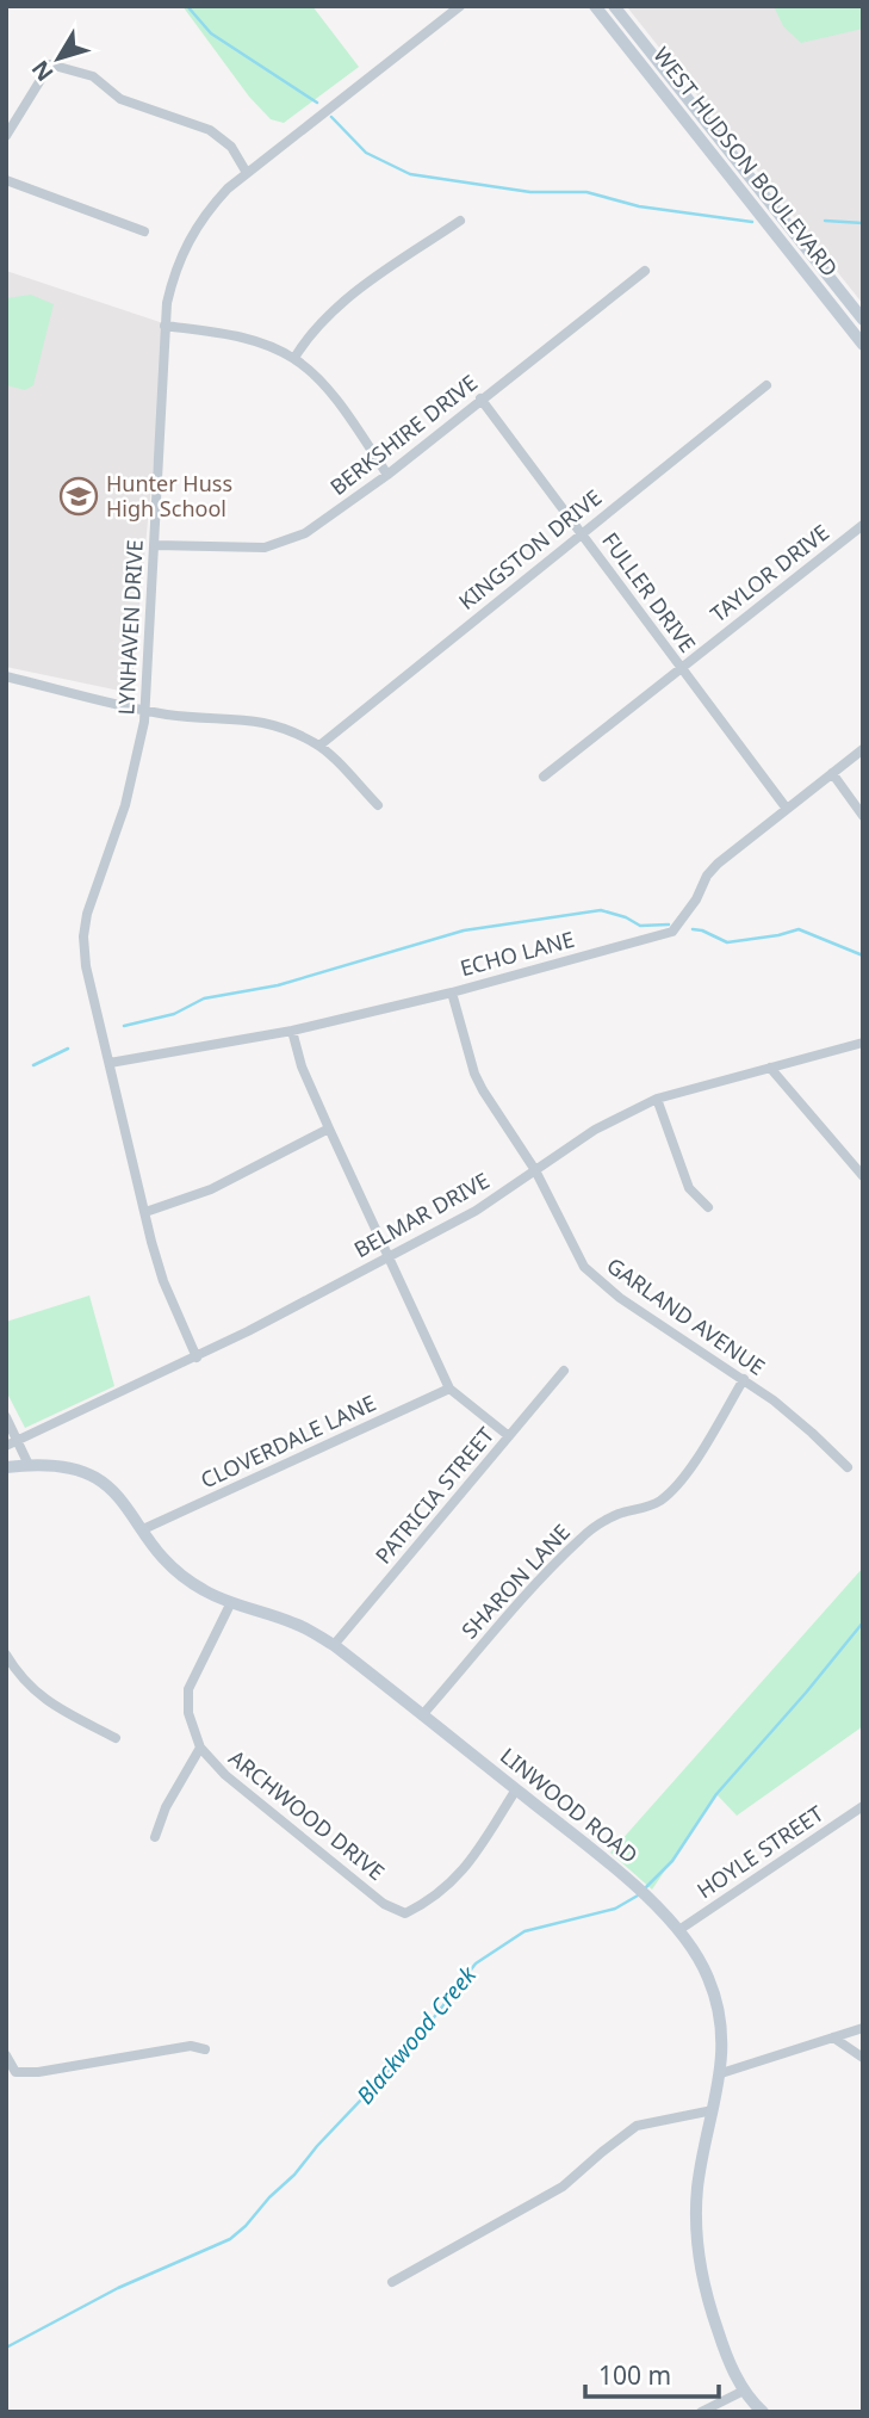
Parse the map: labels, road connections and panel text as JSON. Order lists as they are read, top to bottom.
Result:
{
  "streets": {
    "main road": ["WEST HUDSON BOULEVARD", "LINWOOD ROAD"],
    "street": [
      "BERKSHIRE DRIVE",
      "KINGSTON DRIVE",
      "TAYLOR DRIVE",
      "FULLER DRIVE",
      "LYNHAVEN DRIVE",
      "ECHO LANE",
      "BELMAR DRIVE",
      "GARLAND AVENUE",
      "CLOVERDALE LANE",
      "PATRICIA STREET",
      "SHARON LANE",
      "ARCHWOOD DRIVE",
      "HOYLE STREET"
    ]
  },
  "crossings": [
    ["BERKSHIRE DRIVE", "FULLER DRIVE"],
    ["BERKSHIRE DRIVE", "LYNHAVEN DRIVE"],
    ["KINGSTON DRIVE", "FULLER DRIVE"],
    ["TAYLOR DRIVE", "FULLER DRIVE"],
    ["FULLER DRIVE", "ECHO LANE"],
    ["LYNHAVEN DRIVE", "ECHO LANE"],
    ["LYNHAVEN DRIVE", "BELMAR DRIVE"],
    ["ECHO LANE", "GARLAND AVENUE"],
    ["BELMAR DRIVE", "GARLAND AVENUE"],
    ["GARLAND AVENUE", "SHARON LANE"],
    ["CLOVERDALE LANE", "LINWOOD ROAD"],
    ["PATRICIA STREET", "LINWOOD ROAD"],
    ["SHARON LANE", "LINWOOD ROAD"],
    ["LINWOOD ROAD", "ARCHWOOD DRIVE"],
    ["LINWOOD ROAD", "HOYLE STREET"]
  ],
  "water": ["Blackwood Creek"],
  "places": {
    "school or university": ["Hunter Huss High School"]
  },
  "scale_bar": "100 m",
  "north": "bottom left"
}
